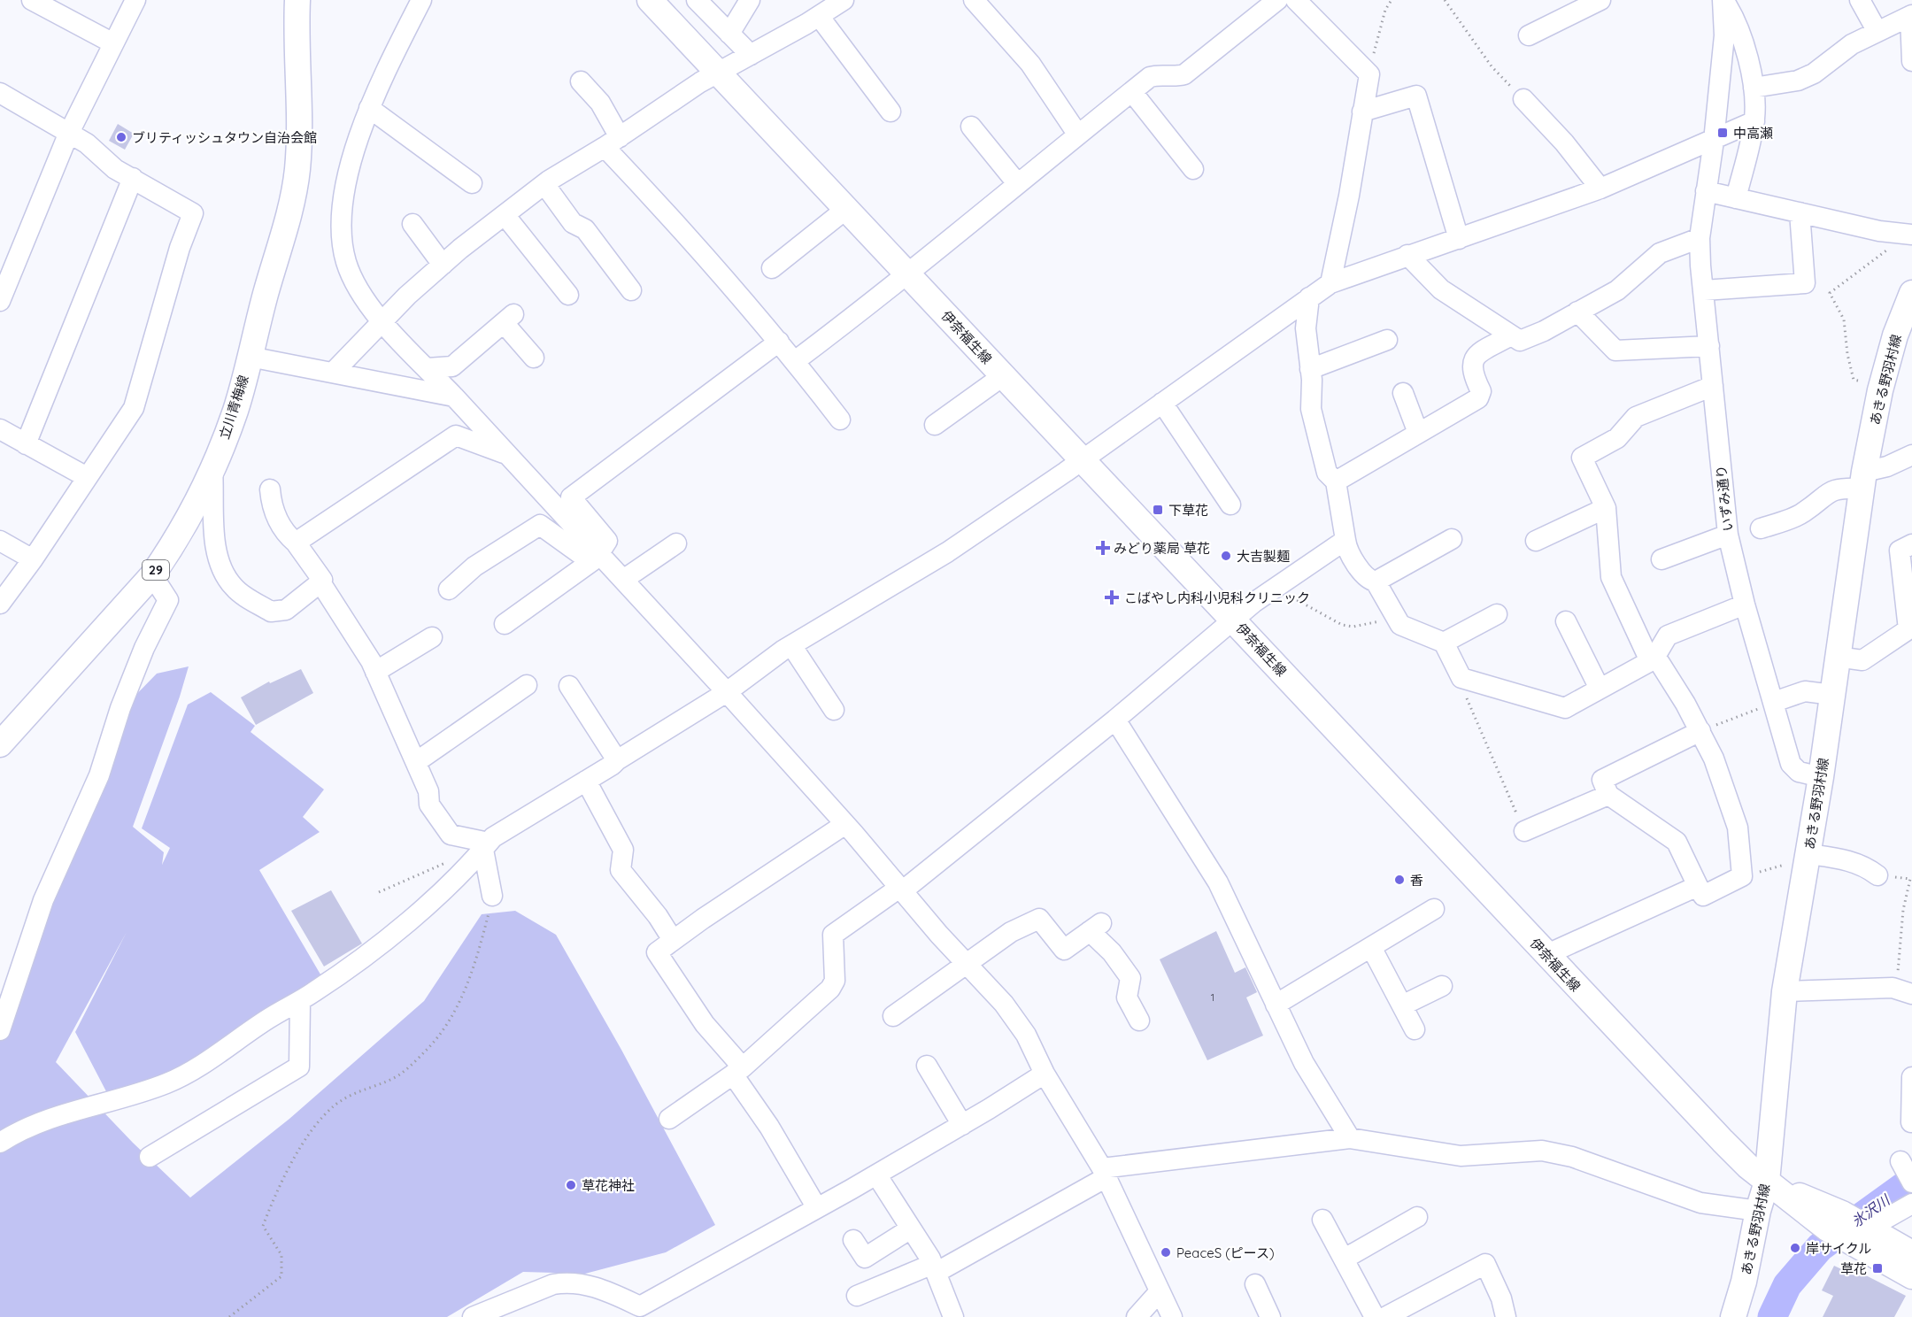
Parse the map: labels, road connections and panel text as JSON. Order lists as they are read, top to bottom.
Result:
{
  "streets": {
    "main road": [
      "伊奈福生線",
      "あきる野羽村線",
      "立川青梅線",
      "29"
    ],
    "street": ["いずみ通り"]
  },
  "crossings": [
    ["伊奈福生線", "あきる野羽村線"],
    ["あきる野羽村線", "いずみ通り"]
  ],
  "water": ["氷沢川"],
  "places": {
    "transit": ["中高瀬", "下草花", "草花"],
    "other": [
      "ブリティッシュタウン自治会館",
      "大吉製麺",
      "香",
      "草花神社",
      "岸サイクル",
      "PeaceS (ピース)"
    ],
    "health": ["みどり薬局 草花", "こばやし内科小児科クリニック"]
  },
  "house_numbers": ["1"]
}
